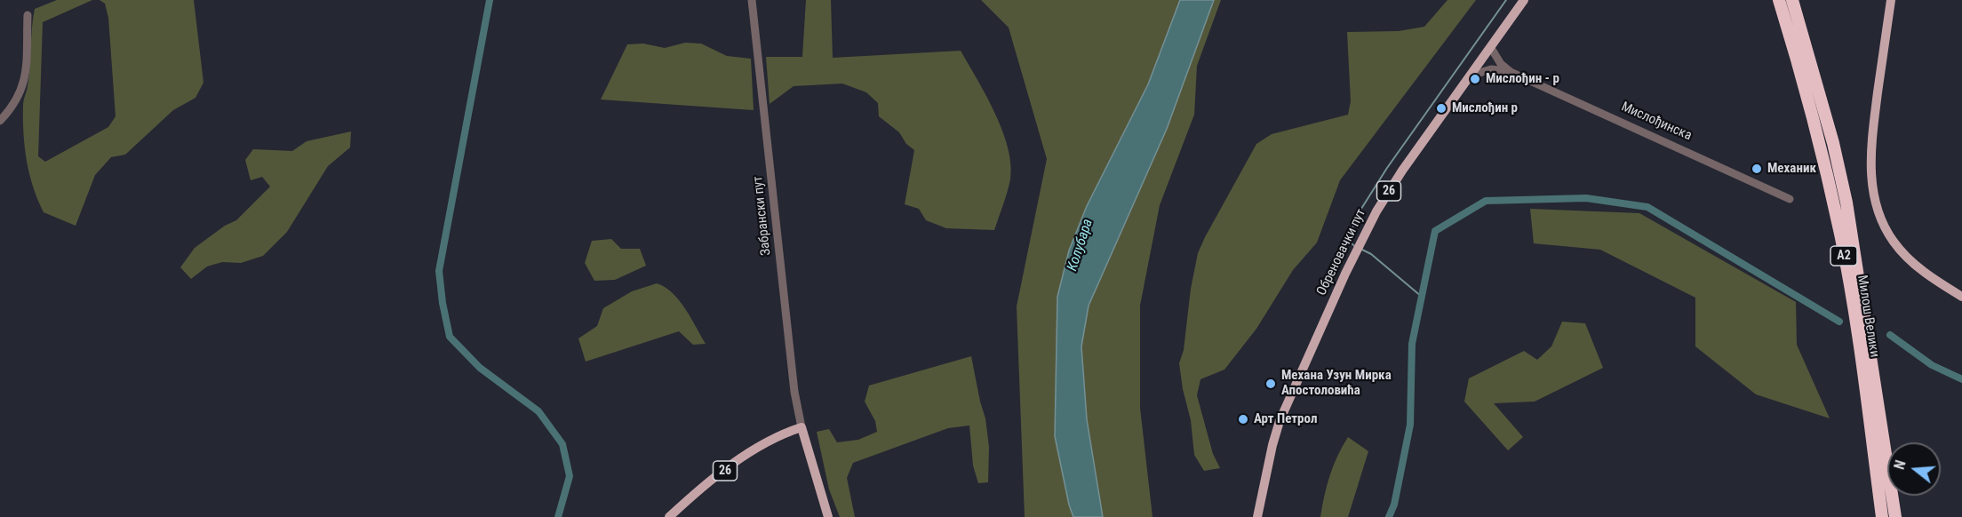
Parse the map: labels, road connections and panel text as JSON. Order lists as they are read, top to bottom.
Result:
{
  "streets": {
    "highway": ["A2", "Милош Велики"],
    "main road": ["26", "Обреновачки пут"],
    "street": ["Мислођинска", "Забрански пут"]
  },
  "crossings": [
    ["Мислођинска", "Обреновачки пут"],
    ["26", "Забрански пут"]
  ],
  "water": ["Колубара"],
  "places": [
    "Мислођин - р",
    "Мислођин р",
    "Механик",
    "Механа Узун Мирка Апостоловића",
    "Арт Петрол"
  ],
  "north": "left"
}
